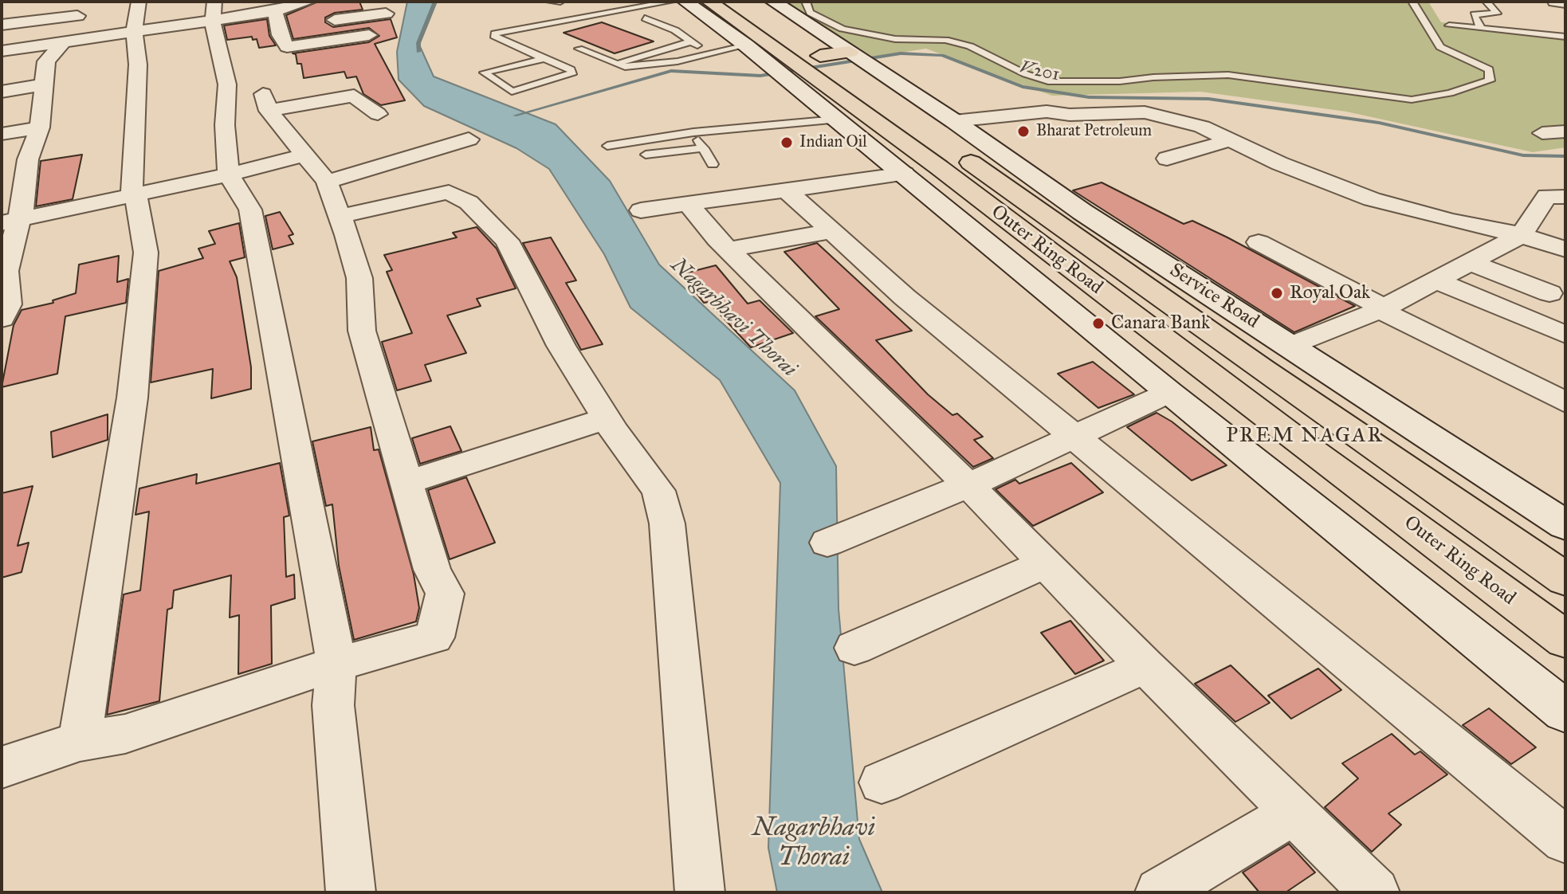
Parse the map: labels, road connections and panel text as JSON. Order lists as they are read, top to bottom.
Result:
{
  "streets": {
    "highway": ["Outer Ring Road"],
    "street": ["Service Road"]
  },
  "crossings": [
    ["Outer Ring Road", "Service Road"]
  ],
  "districts": ["PREM NAGAR"],
  "water": ["V201", "Nagarbhavi Thorai"],
  "places": [
    "Bharat Petroleum",
    "Indian Oil",
    "Royal Oak",
    "Canara Bank"
  ]
}
